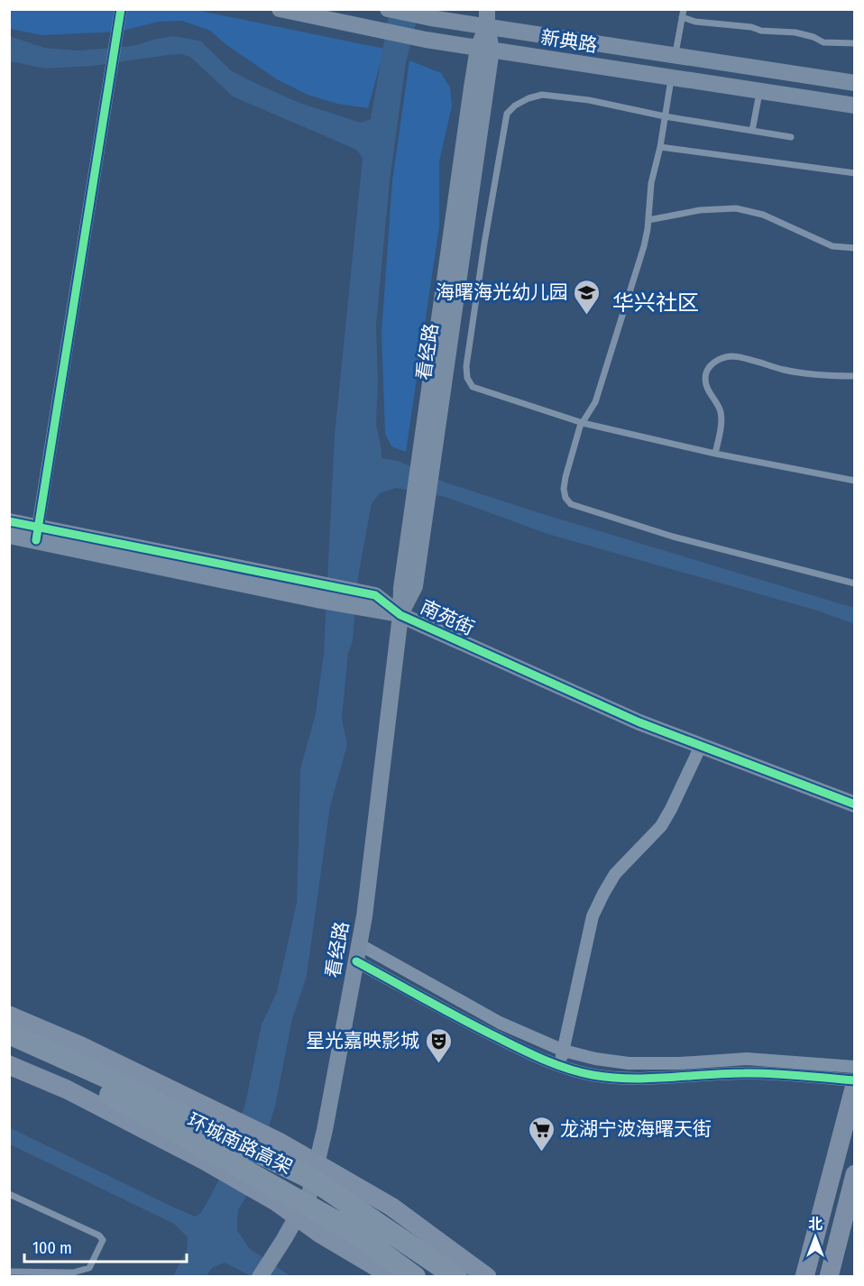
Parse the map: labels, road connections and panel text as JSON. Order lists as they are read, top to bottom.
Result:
{
  "streets": {
    "highway": ["环城南路高架"],
    "main road": ["新典路", "看经路", "南苑街"]
  },
  "crossings": [
    ["新典路", "看经路"],
    ["看经路", "南苑街"]
  ],
  "districts": ["华兴社区"],
  "places": {
    "school or university": ["海曙海光幼儿园"],
    "theatre": ["星光嘉映影城"],
    "supermarket": ["龙湖宁波海曙天街"]
  },
  "scale_bar": "100 m",
  "north": "top"
}
